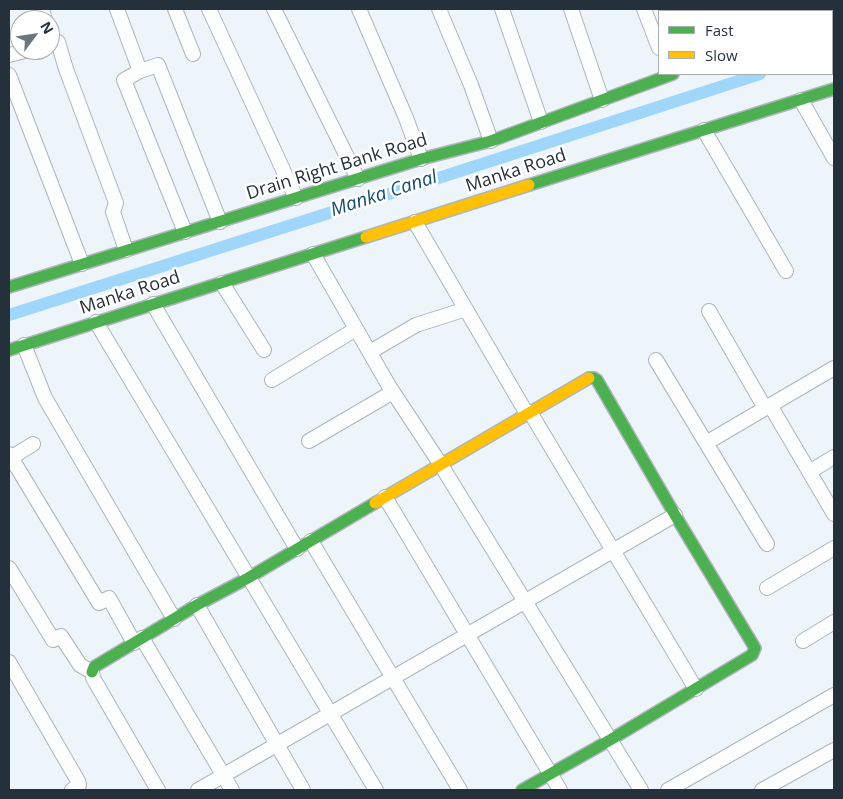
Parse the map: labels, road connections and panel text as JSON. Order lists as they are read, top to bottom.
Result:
{
  "streets": {
    "street": ["Drain Right Bank Road", "Manka Road"]
  },
  "water": ["Manka Canal"],
  "legend": ["Fast", "Slow"],
  "north": "top right"
}
